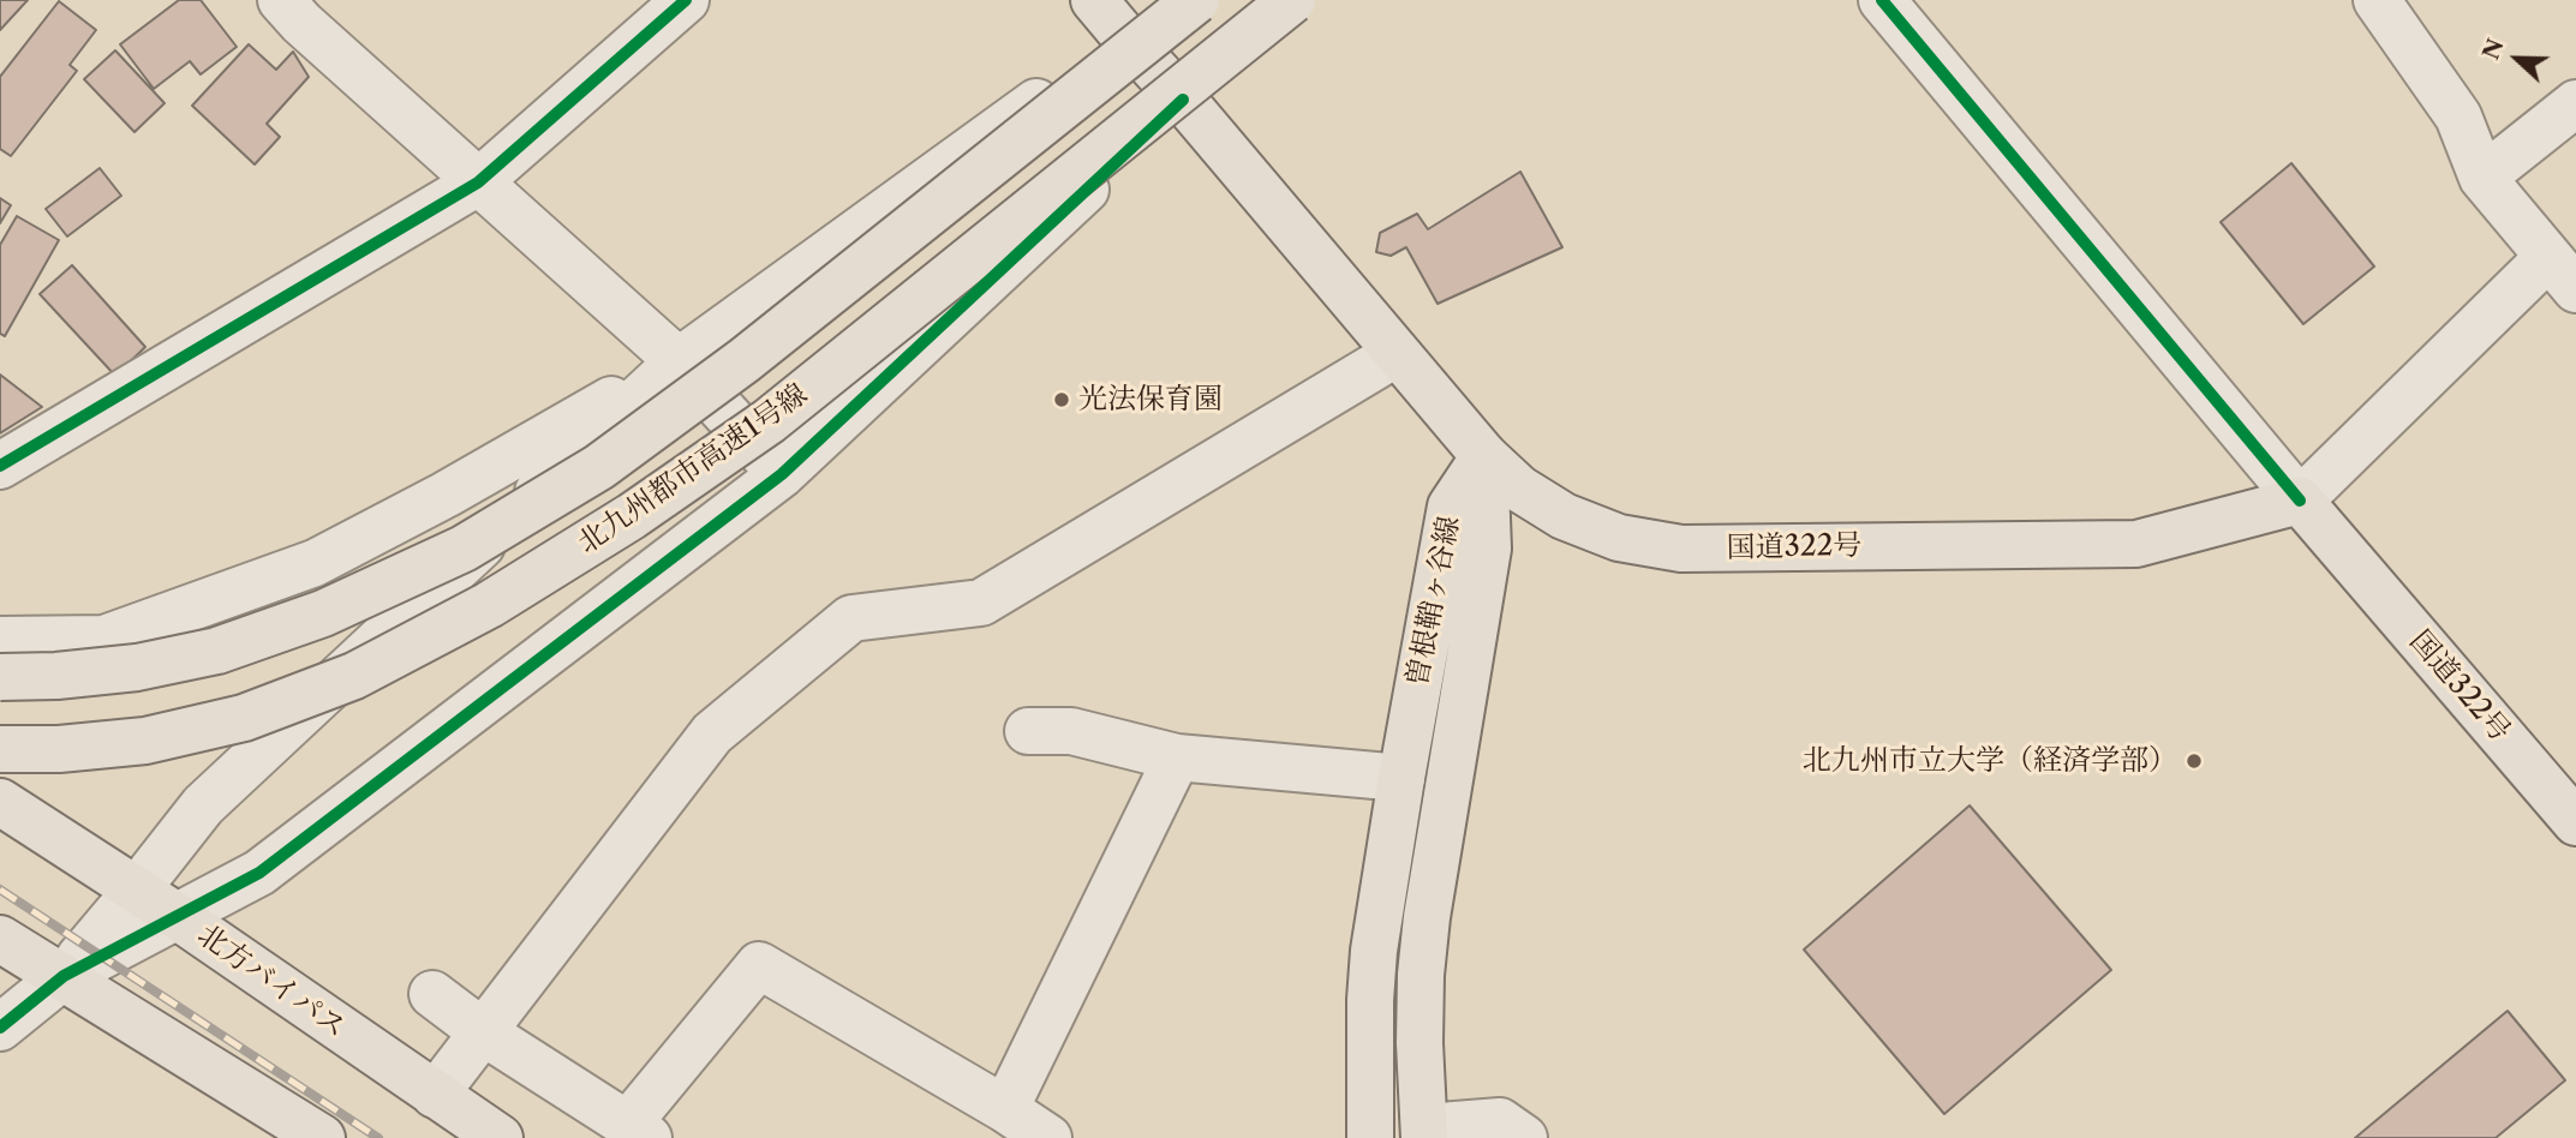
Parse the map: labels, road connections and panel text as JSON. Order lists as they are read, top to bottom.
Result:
{
  "streets": {
    "main road": [
      "北九州都市高速1号線",
      "国道322号",
      "曽根鞘ヶ谷線",
      "北方バイパス"
    ]
  },
  "crossings": [
    ["北九州都市高速1号線", "国道322号"],
    ["国道322号", "曽根鞘ヶ谷線"]
  ],
  "places": ["光法保育園", "北九州市立大学（経済学部）"],
  "north": "left"
}
